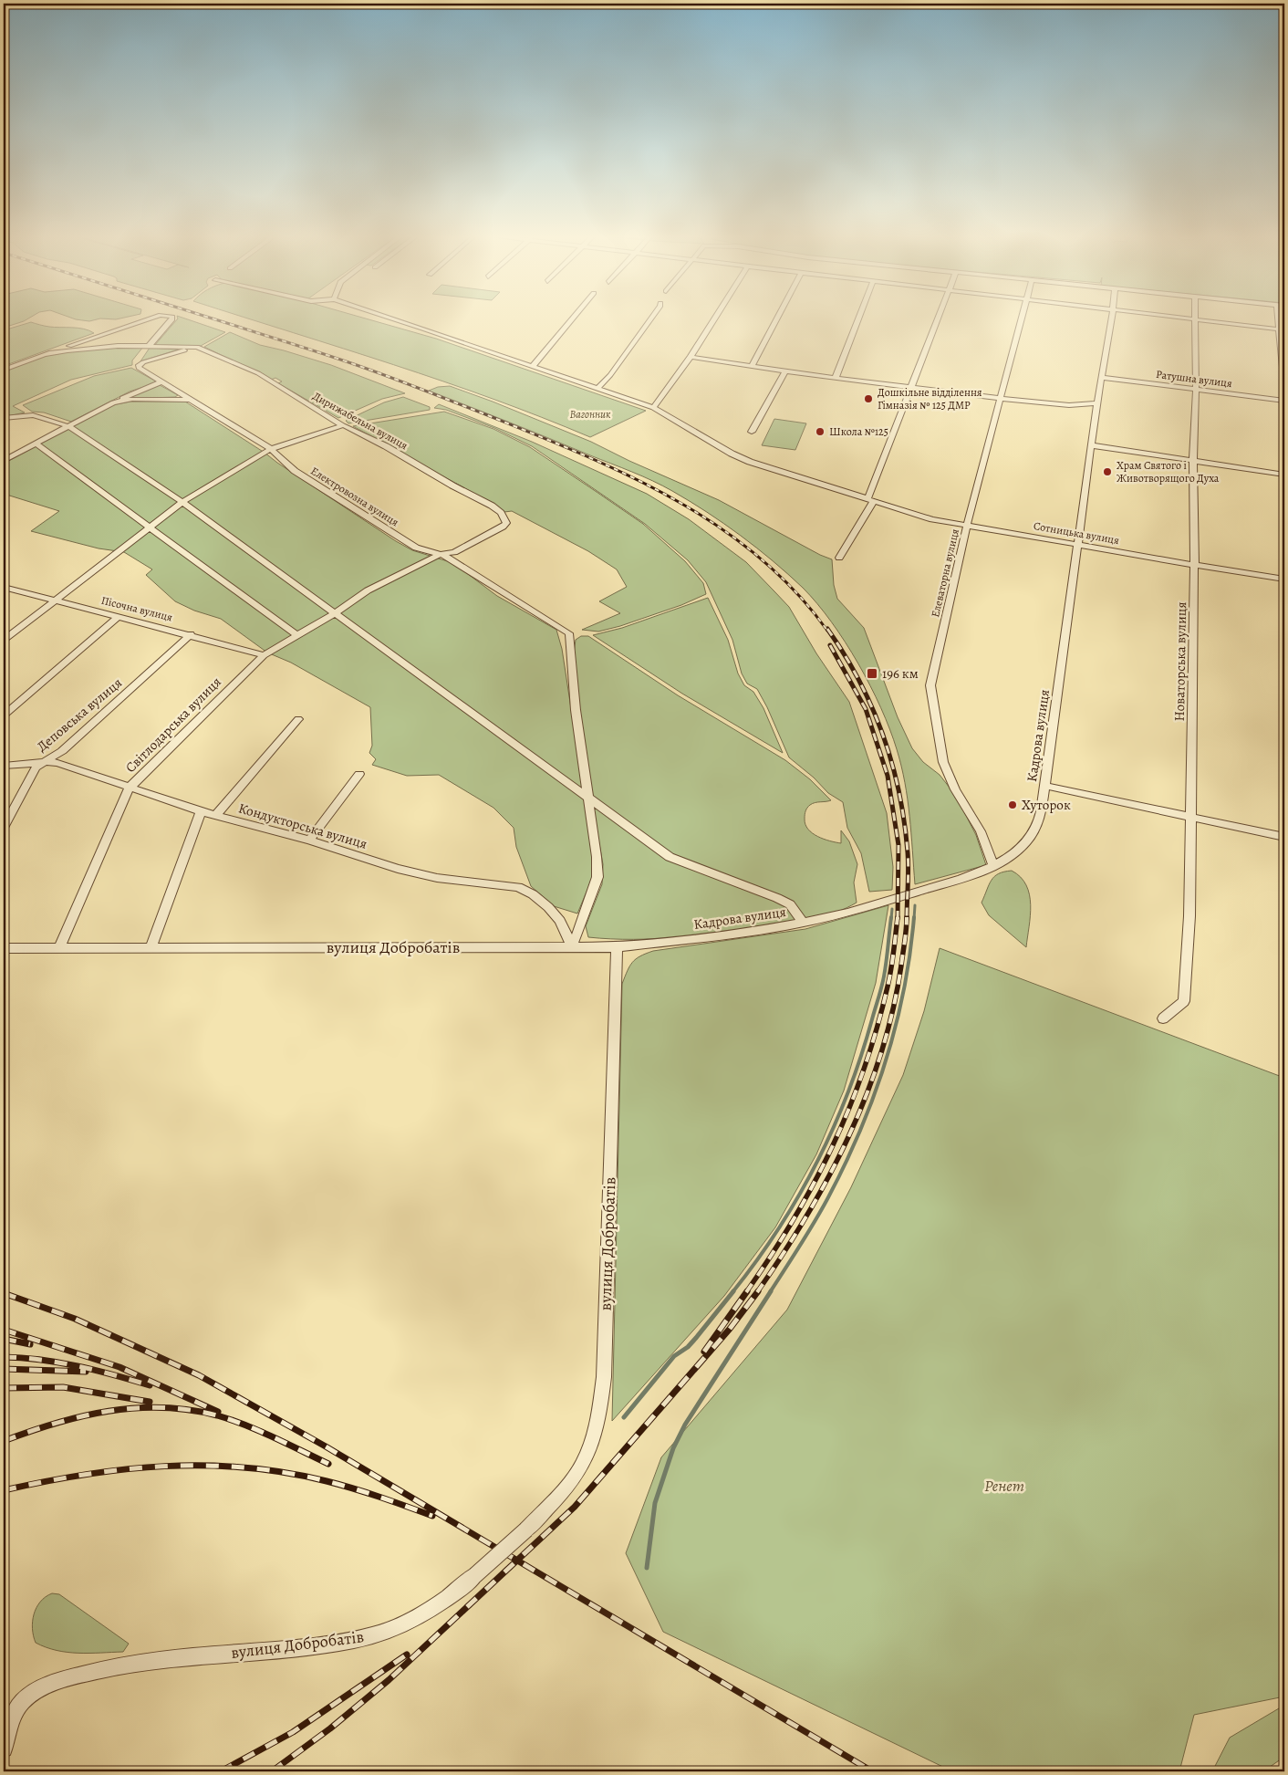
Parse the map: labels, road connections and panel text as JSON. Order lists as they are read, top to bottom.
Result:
{
  "streets": {
    "street": [
      "Ратушна вулиця",
      "Дирижабельна вулиця",
      "Електровозна вулиця",
      "Сотницька вулиця",
      "Елеваторна вулиця",
      "Пісочна вулиця",
      "Новаторська вулиця",
      "Деповська вулиця",
      "Світлодарська вулиця",
      "Кадрова вулиця",
      "Кондукторська вулиця",
      "вулиця Добробатів"
    ]
  },
  "crossings": [
    ["Ратушна вулиця", "Новаторська вулиця"],
    ["Ратушна вулиця", "Кадрова вулиця"],
    ["Дирижабельна вулиця", "Електровозна вулиця"],
    ["Дирижабельна вулиця", "Світлодарська вулиця"],
    ["Електровозна вулиця", "Світлодарська вулиця"],
    ["Сотницька вулиця", "Елеваторна вулиця"],
    ["Сотницька вулиця", "Новаторська вулиця"],
    ["Сотницька вулиця", "Кадрова вулиця"],
    ["Елеваторна вулиця", "Кадрова вулиця"],
    ["Пісочна вулиця", "Деповська вулиця"],
    ["Пісочна вулиця", "Світлодарська вулиця"],
    ["Деповська вулиця", "Кондукторська вулиця"],
    ["Світлодарська вулиця", "Кондукторська вулиця"],
    ["Світлодарська вулиця", "вулиця Добробатів"],
    ["Кадрова вулиця", "вулиця Добробатів"],
    ["Кондукторська вулиця", "вулиця Добробатів"]
  ],
  "parks": ["Вагонник", "Ренет"],
  "places": {
    "other": [
      "Дошкільне відділення Гімназія № 125 ДМР",
      "Школа №125",
      "Храм Святого і Животворящого Духа",
      "Хуторок"
    ],
    "transit": ["196 км"]
  }
}
